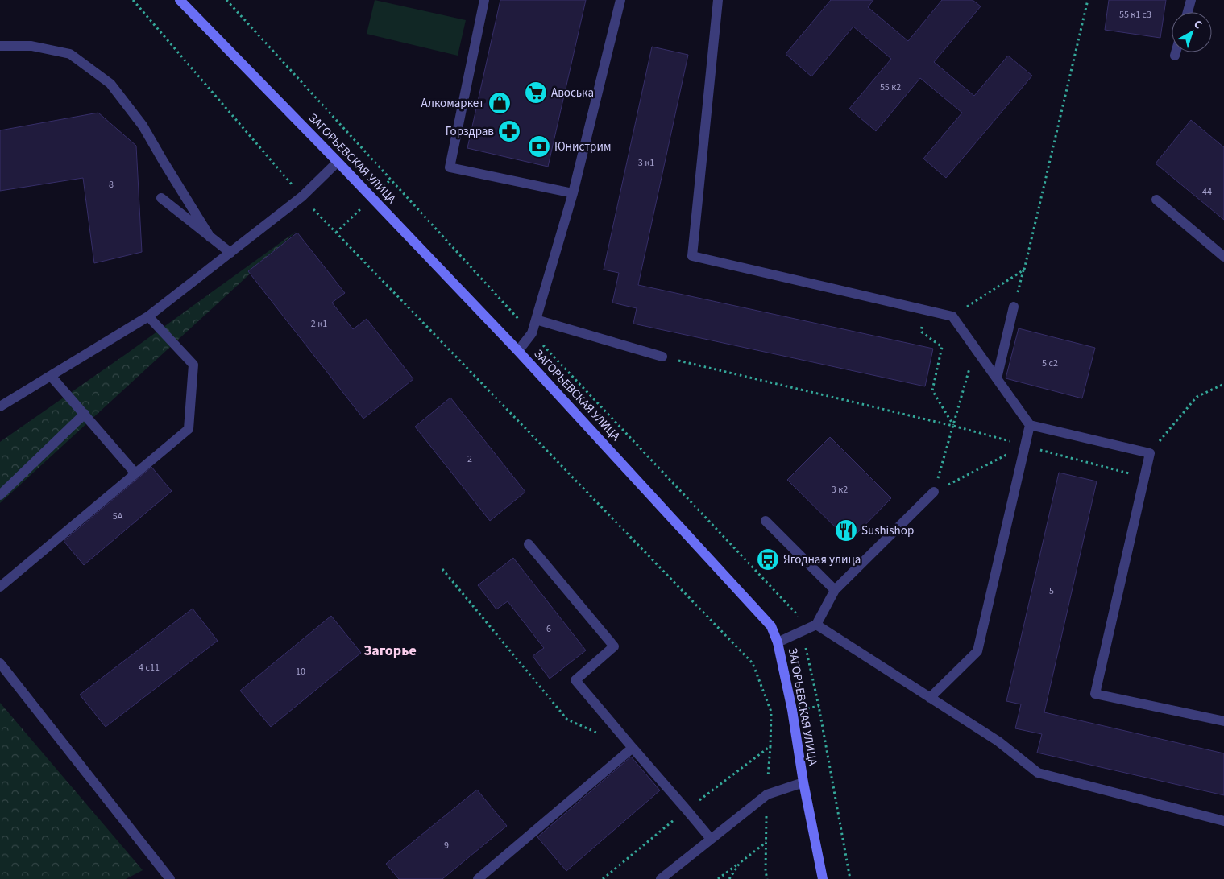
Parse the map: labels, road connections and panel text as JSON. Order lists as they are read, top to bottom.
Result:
{
  "streets": {
    "street": ["ЗАГОРЬЕВСКАЯ УЛИЦА"]
  },
  "districts": ["Загорье"],
  "places": {
    "supermarket": ["Авоська"],
    "shop": ["Алкомаркет"],
    "pharmacy": ["Горздрав"],
    "bank": ["Юнистрим"],
    "restaurant": ["Sushishop"],
    "bus stop": ["Ягодная улица"]
  },
  "house_numbers": [
    "55 к1 с3",
    "55 к2",
    "3 к1",
    "8",
    "44",
    "2 к1",
    "5 с2",
    "2",
    "3 к2",
    "5А",
    "5",
    "6",
    "4 с11",
    "10",
    "9"
  ],
  "north": "top right"
}
